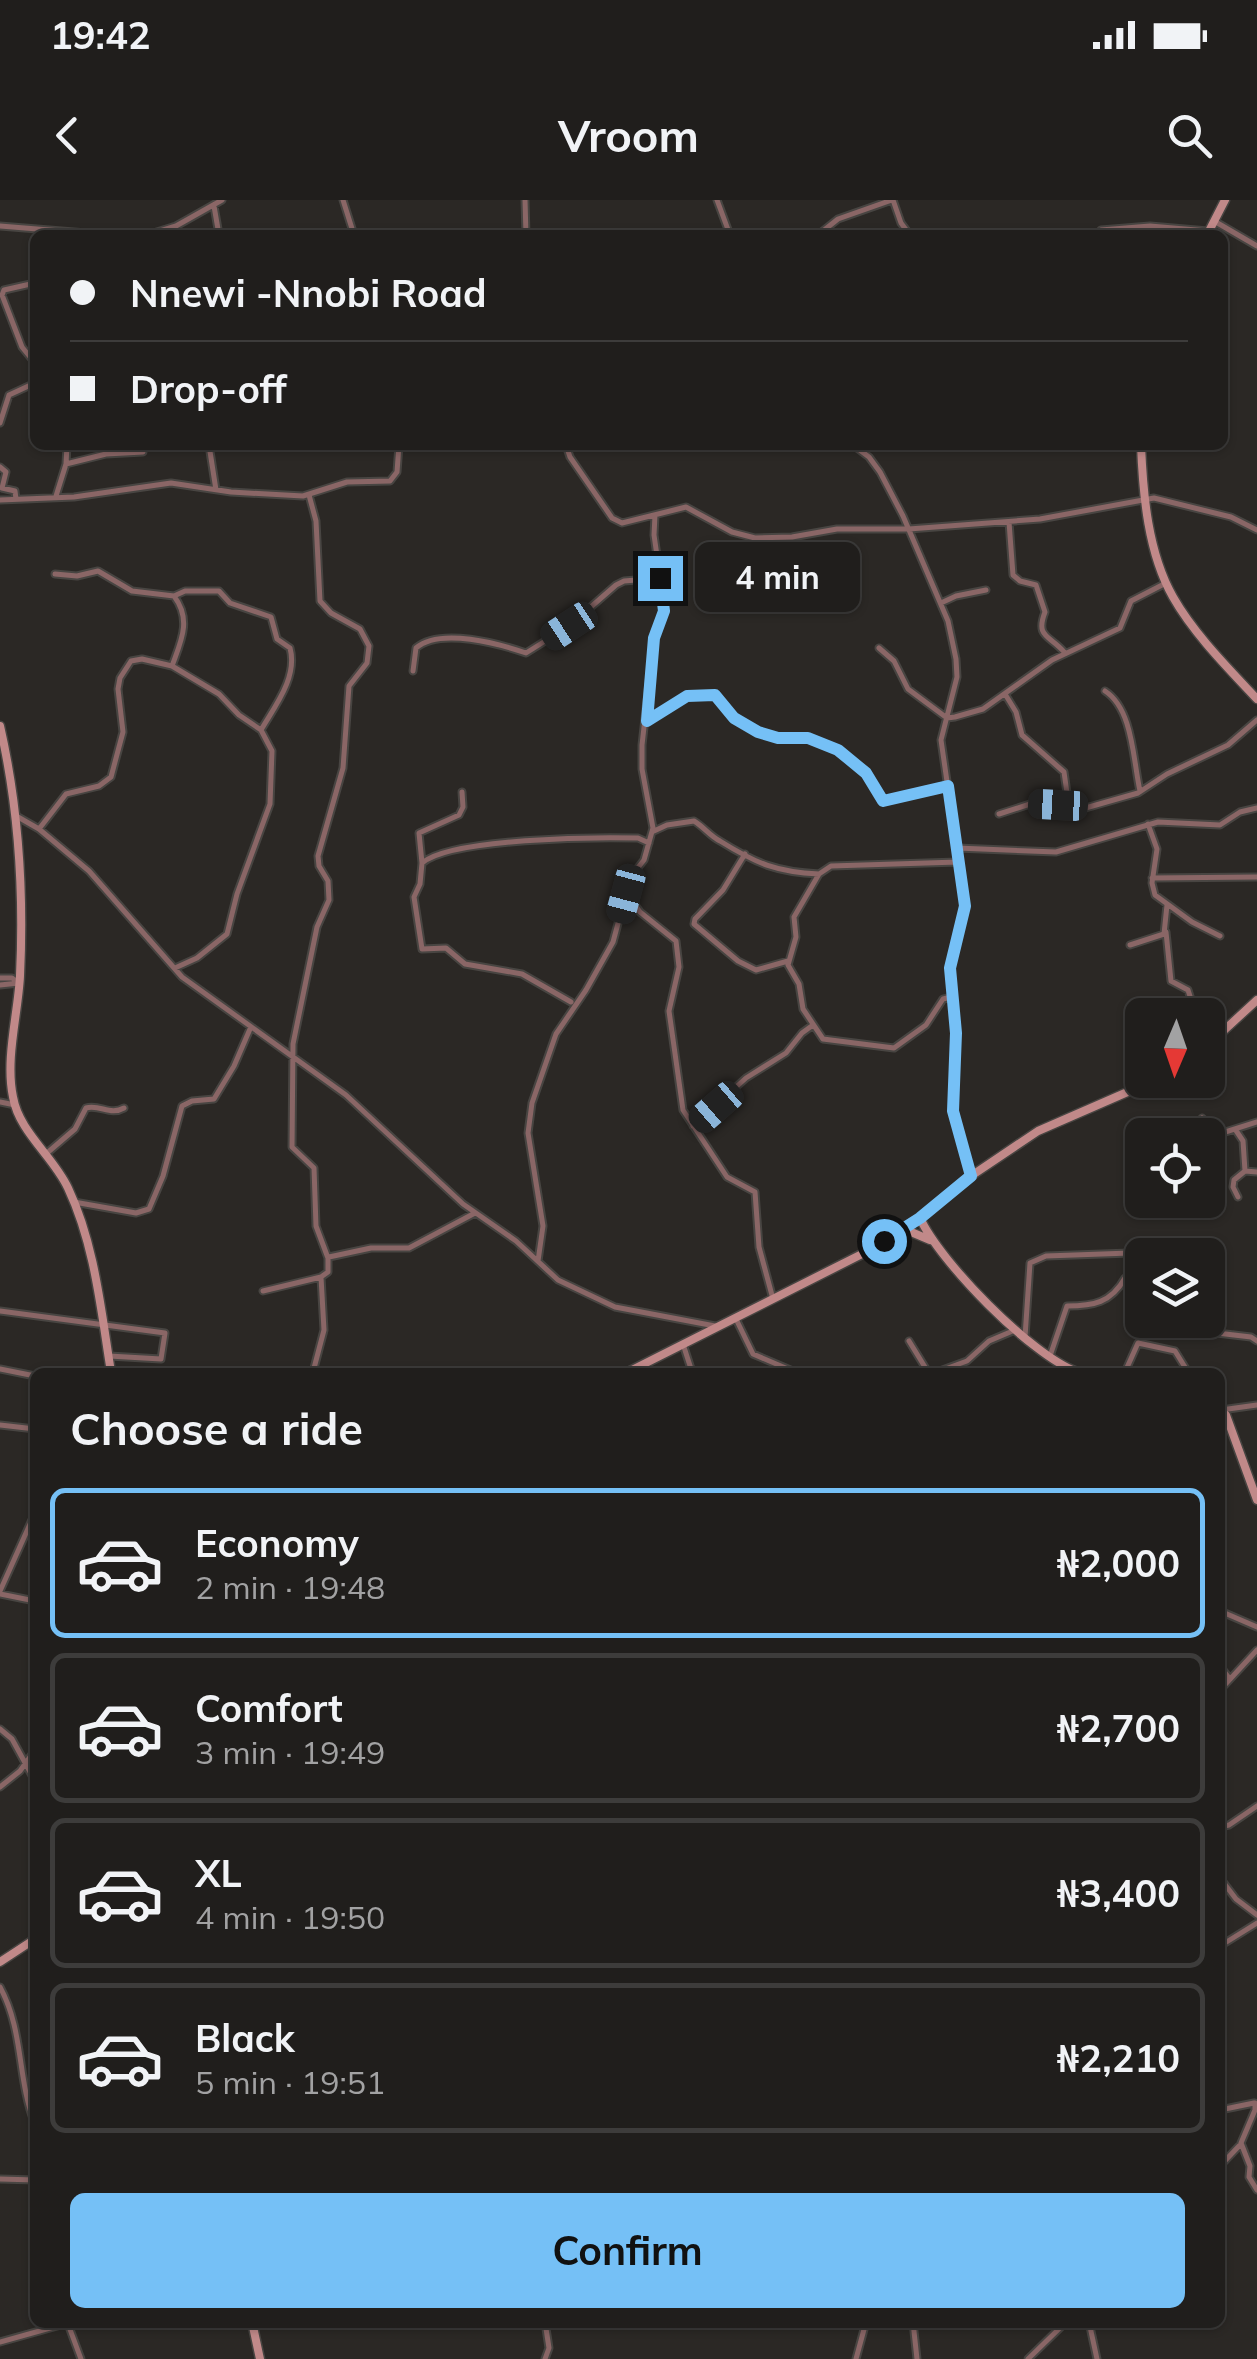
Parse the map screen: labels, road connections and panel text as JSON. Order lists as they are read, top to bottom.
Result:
{
  "north": "bottom",
  "page": {
    "status": "19:42",
    "header": "Vroom",
    "banner": ["Nnewi -Nnobi Road", "Drop-off"],
    "bubble": "4 min",
    "heading": "Choose a ride",
    "list": [
      {
        "name": "Economy",
        "note": "2 min · 19:48",
        "value": "₦2,000"
      },
      {
        "name": "Comfort",
        "note": "3 min · 19:49",
        "value": "₦2,700"
      },
      {
        "name": "XL",
        "note": "4 min · 19:50",
        "value": "₦3,400"
      },
      {
        "name": "Black",
        "note": "5 min · 19:51",
        "value": "₦2,210"
      }
    ],
    "buttons": "Confirm"
  }
}
